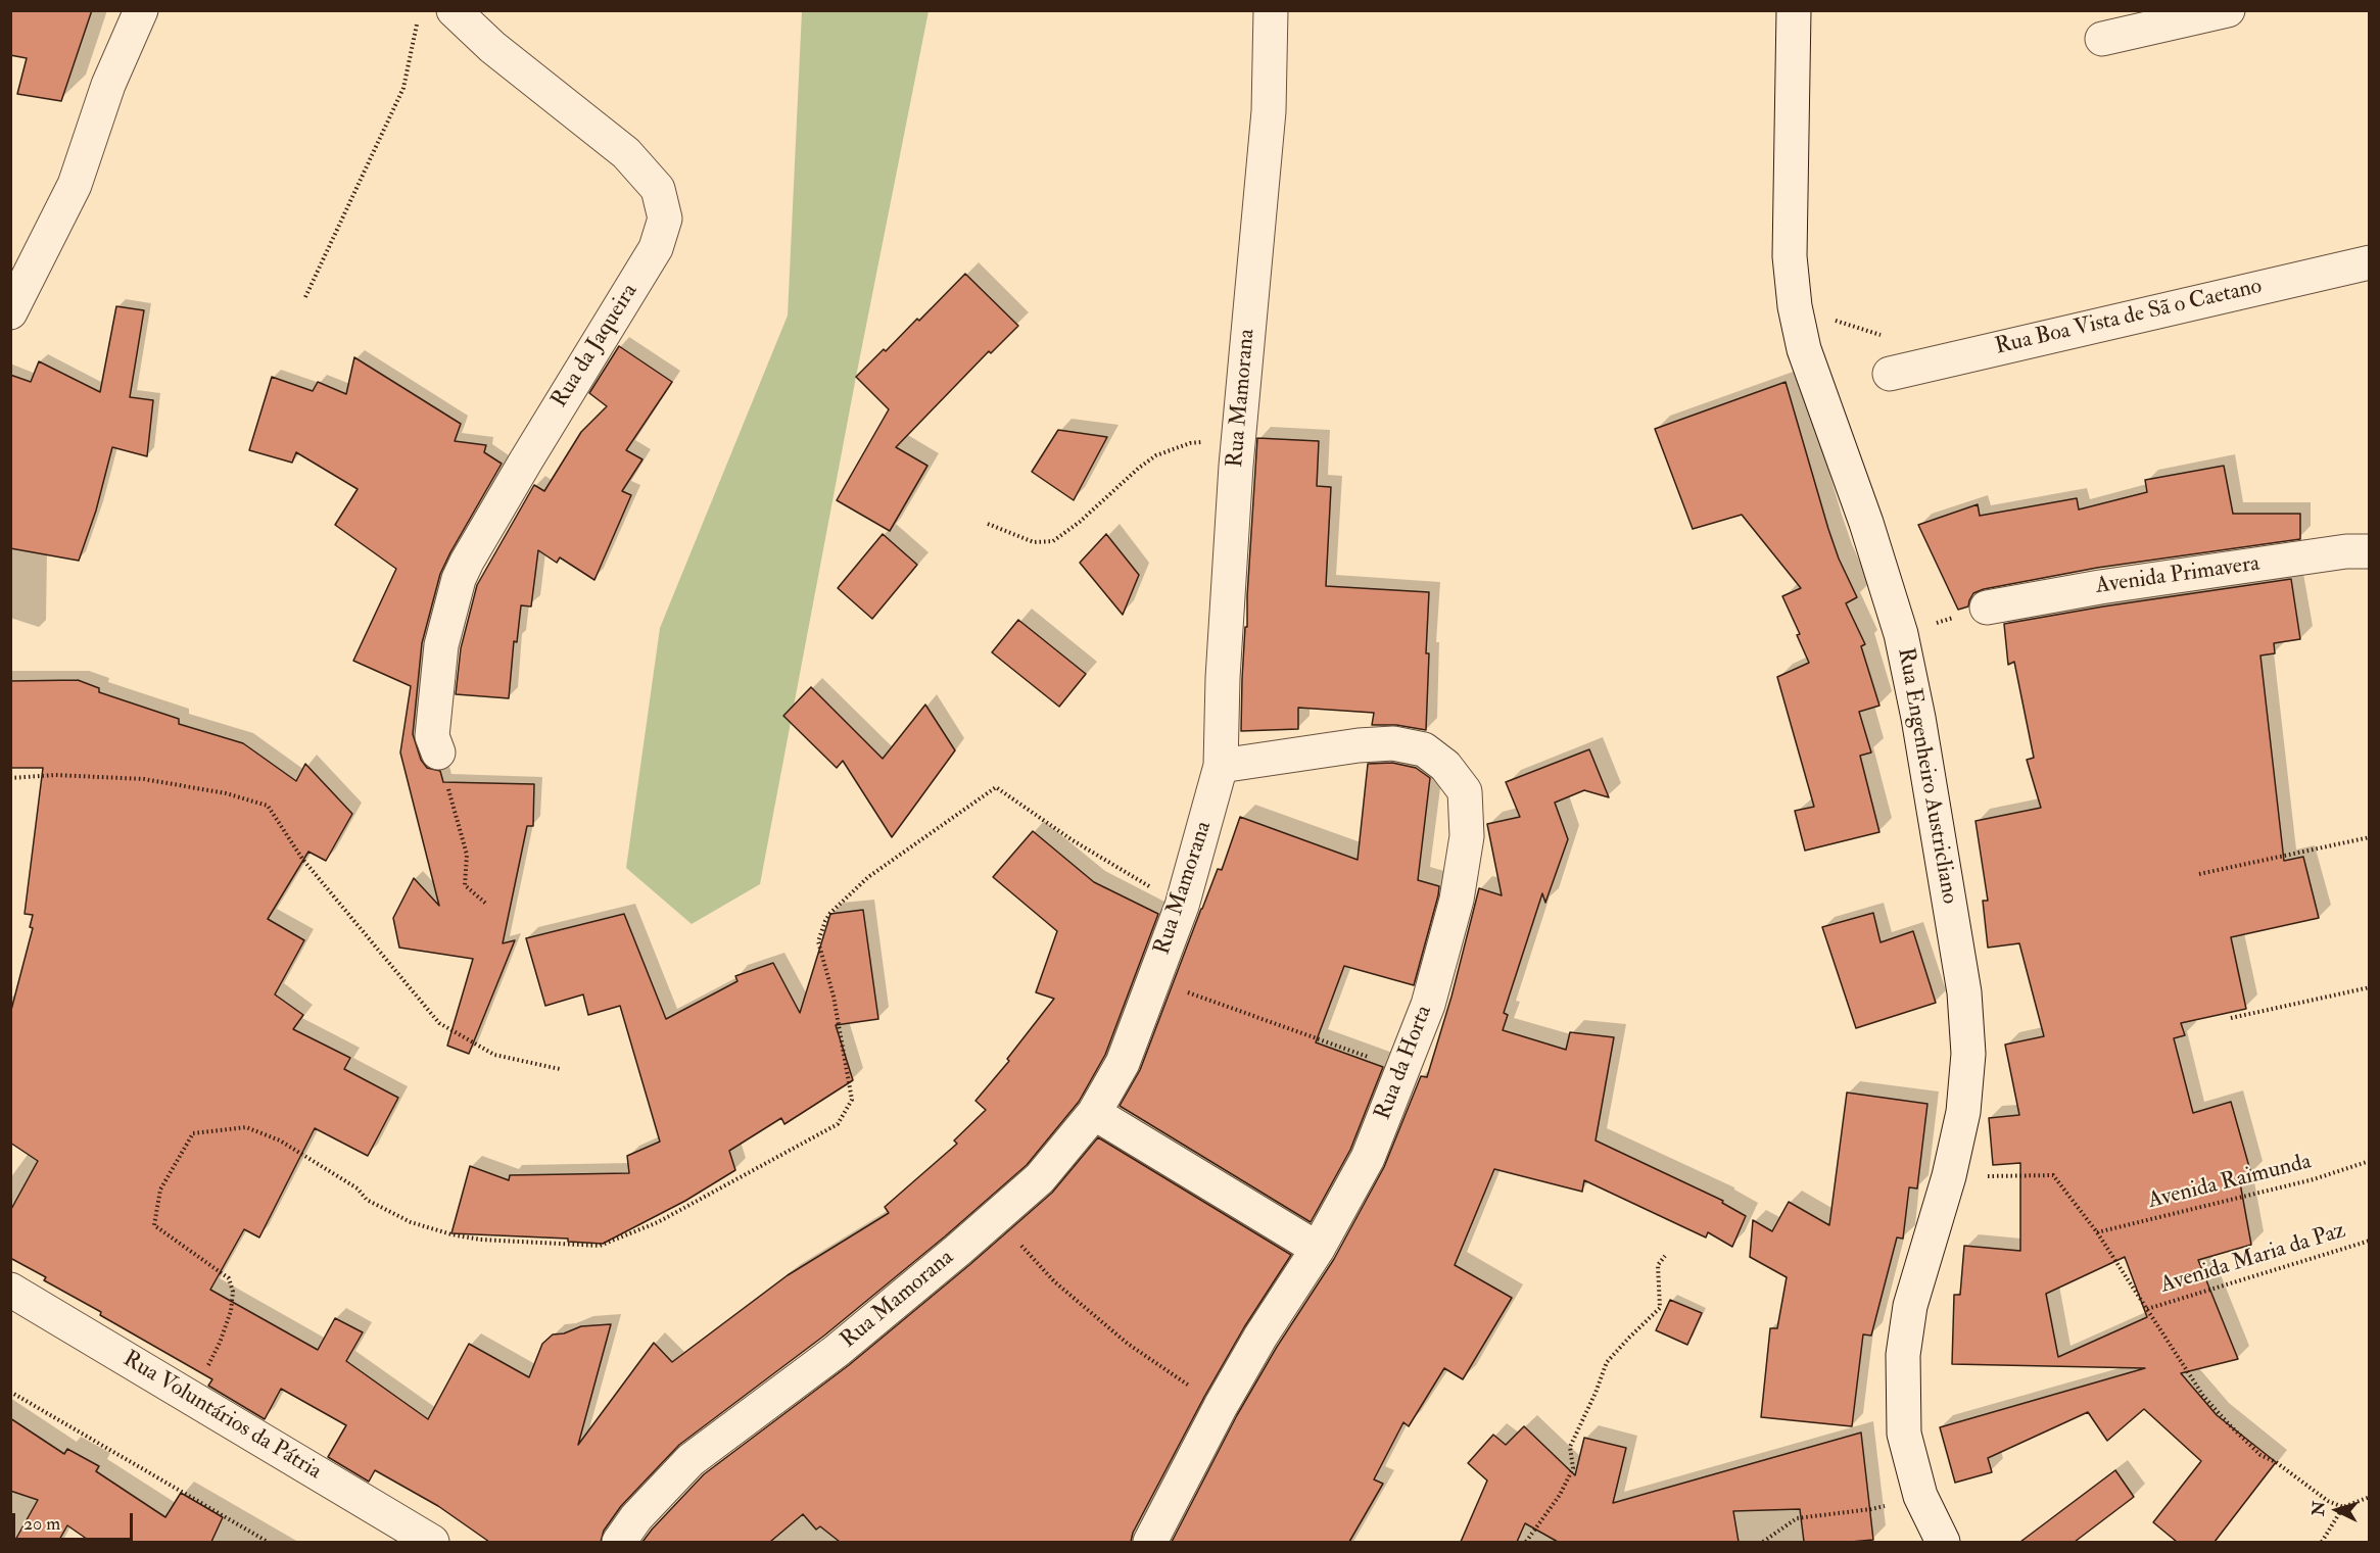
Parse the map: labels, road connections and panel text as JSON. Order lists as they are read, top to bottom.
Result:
{
  "streets": {
    "street": [
      "Rua Boa Vista de Sã o Caetano",
      "Rua da Jaqueira",
      "Rua Mamorana",
      "Avenida Primavera",
      "Rua Engenheiro Austricliano",
      "Rua da Horta",
      "Rua Voluntários da Pátria"
    ],
    "path": ["Avenida Raimunda", "Avenida Maria da Paz"]
  },
  "crossings": [
    ["Rua Mamorana", "Rua da Horta"],
    ["Rua Engenheiro Austricliano", "Avenida Maria da Paz"],
    ["Avenida Raimunda", "Avenida Maria da Paz"]
  ],
  "scale_bar": "20 m",
  "north": "left"
}
